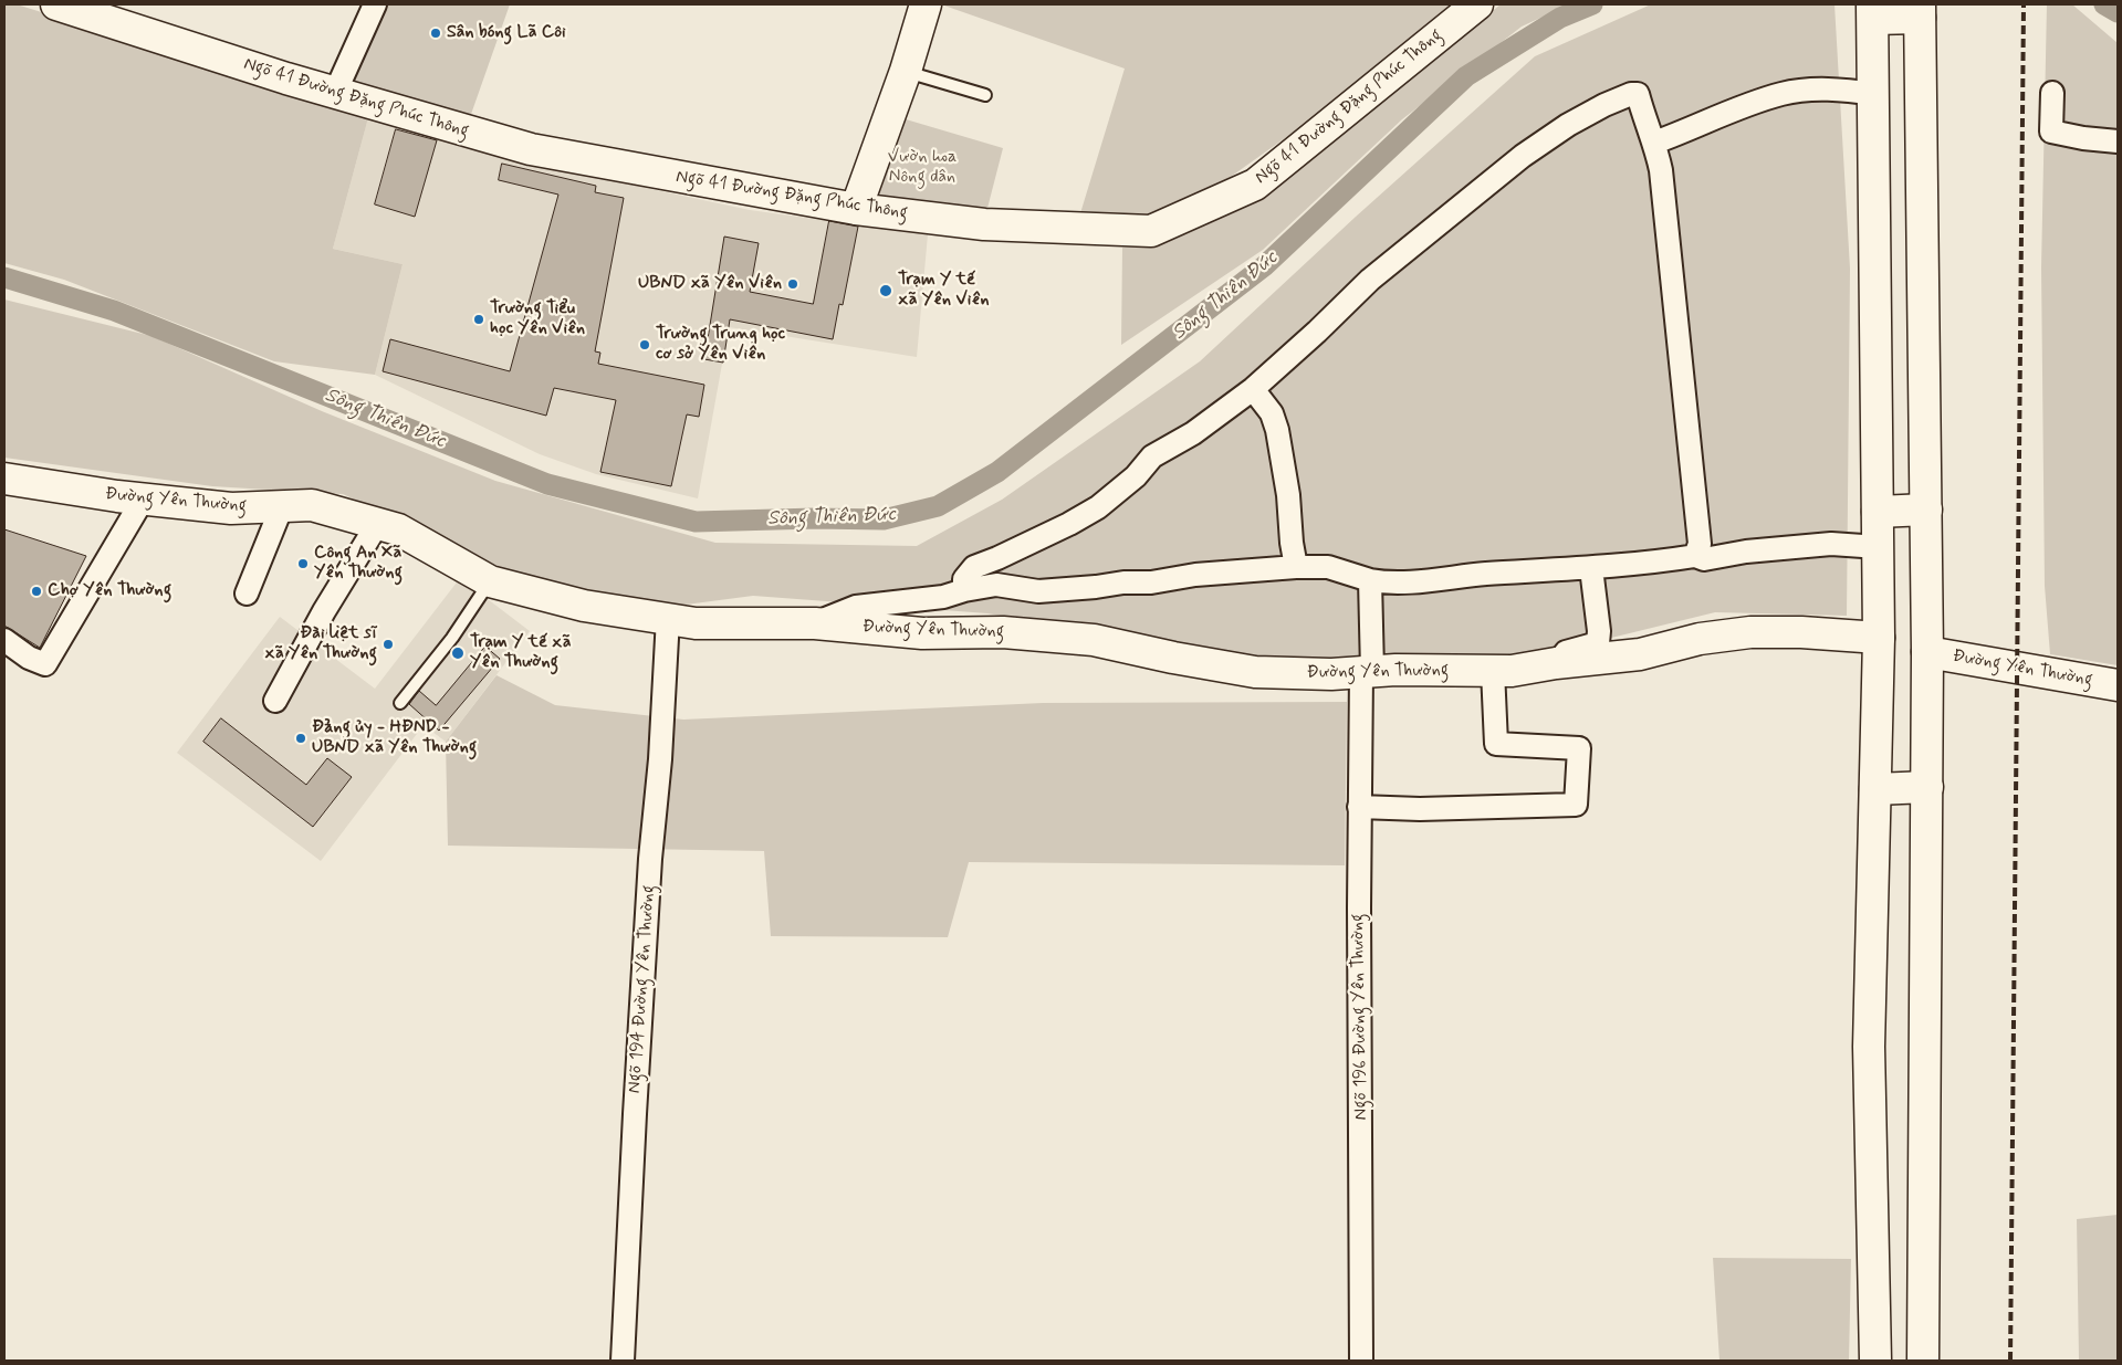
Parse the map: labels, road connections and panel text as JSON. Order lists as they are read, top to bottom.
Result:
{
  "streets": {
    "main road": ["Ngõ 41 Đường Đặng Phúc Thông", "Đường Yên Thường"],
    "street": ["Ngõ 194 Đường Yên Thường", "Ngõ 196 Đường Yên Thường"]
  },
  "crossings": [
    ["Đường Yên Thường", "Ngõ 194 Đường Yên Thường"],
    ["Đường Yên Thường", "Ngõ 196 Đường Yên Thường"]
  ],
  "water": ["Sông Thiên Đức"],
  "parks": ["Vườn hoa Nông dân"],
  "places": [
    "Sân bóng Lã Côi",
    "UBND xã Yên Viên",
    "Trạm Y tế xã Yên Viên",
    "Trường Tiểu học Yên Viên",
    "Trường Trung học cơ sở Yên Viên",
    "Công An Xã Yên Thường",
    "Chợ Yên Thường",
    "Đài liệt sĩ xã Yên Thường",
    "Trạm Y tế xã Yên Thường",
    "Đảng ủy - HĐND - UBND xã Yên Thường"
  ]
}
